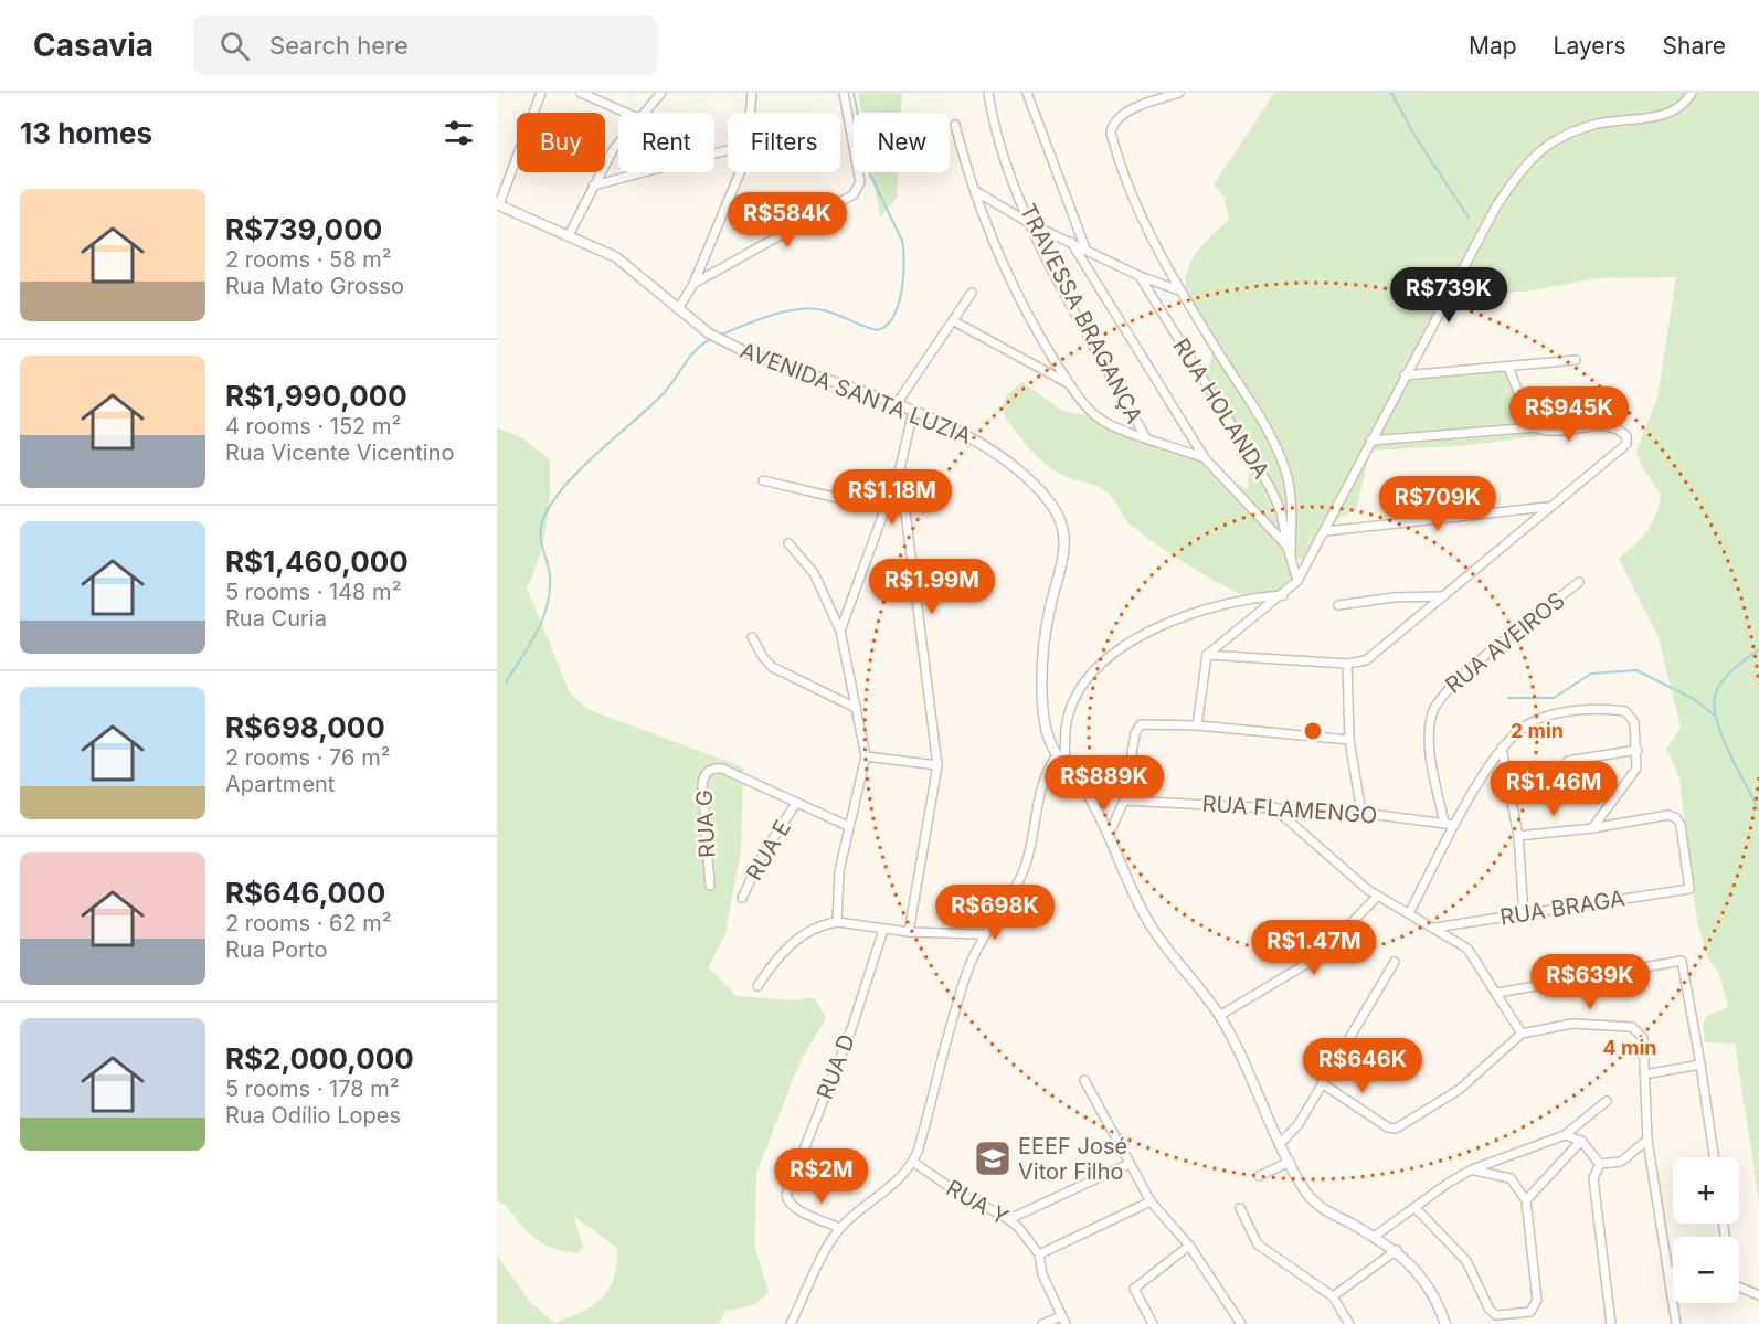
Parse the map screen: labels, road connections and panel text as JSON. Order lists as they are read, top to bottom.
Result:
{
  "streets": {
    "street": [
      "TRAVESSA BRAGANÇA",
      "AVENIDA SANTA LUZIA",
      "RUA HOLANDA",
      "RUA AVEIROS",
      "RUA FLAMENGO",
      "RUA G",
      "RUA E",
      "RUA BRAGA",
      "RUA D",
      "RUA Y"
    ]
  },
  "crossings": [
    ["RUA AVEIROS", "RUA FLAMENGO"],
    ["RUA G", "RUA E"]
  ],
  "places": {
    "school or university": ["EEEF José Vitor Filho"]
  },
  "page": {
    "header": "Casavia",
    "search": "Search here",
    "nav": ["Map", "Layers", "Share"],
    "heading": "13 homes",
    "chip": [
      "Buy",
      "Rent",
      "Filters",
      "New"
    ],
    "list": [
      {
        "name": "R$739,000",
        "note": "2 rooms · 58 m² · Rua Mato Grosso"
      },
      {
        "name": "R$1,990,000",
        "note": "4 rooms · 152 m² · Rua Vicente Vicentino"
      },
      {
        "name": "R$1,460,000",
        "note": "5 rooms · 148 m² · Rua Curia"
      },
      {
        "name": "R$698,000",
        "note": "2 rooms · 76 m² · Apartment"
      },
      {
        "name": "R$646,000",
        "note": "2 rooms · 62 m² · Rua Porto"
      },
      {
        "name": "R$2,000,000",
        "note": "5 rooms · 178 m² · Rua Odílio Lopes"
      }
    ],
    "price": [
      "R$584K",
      "R$739K",
      "R$945K",
      "R$1.18M",
      "R$709K",
      "R$1.99M",
      "R$889K",
      "R$1.46M",
      "R$698K",
      "R$1.47M",
      "R$639K",
      "R$646K",
      "R$2M"
    ],
    "map_buttons": ["+", "−"]
  },
  "rings": ["2 min", "4 min"]
}
